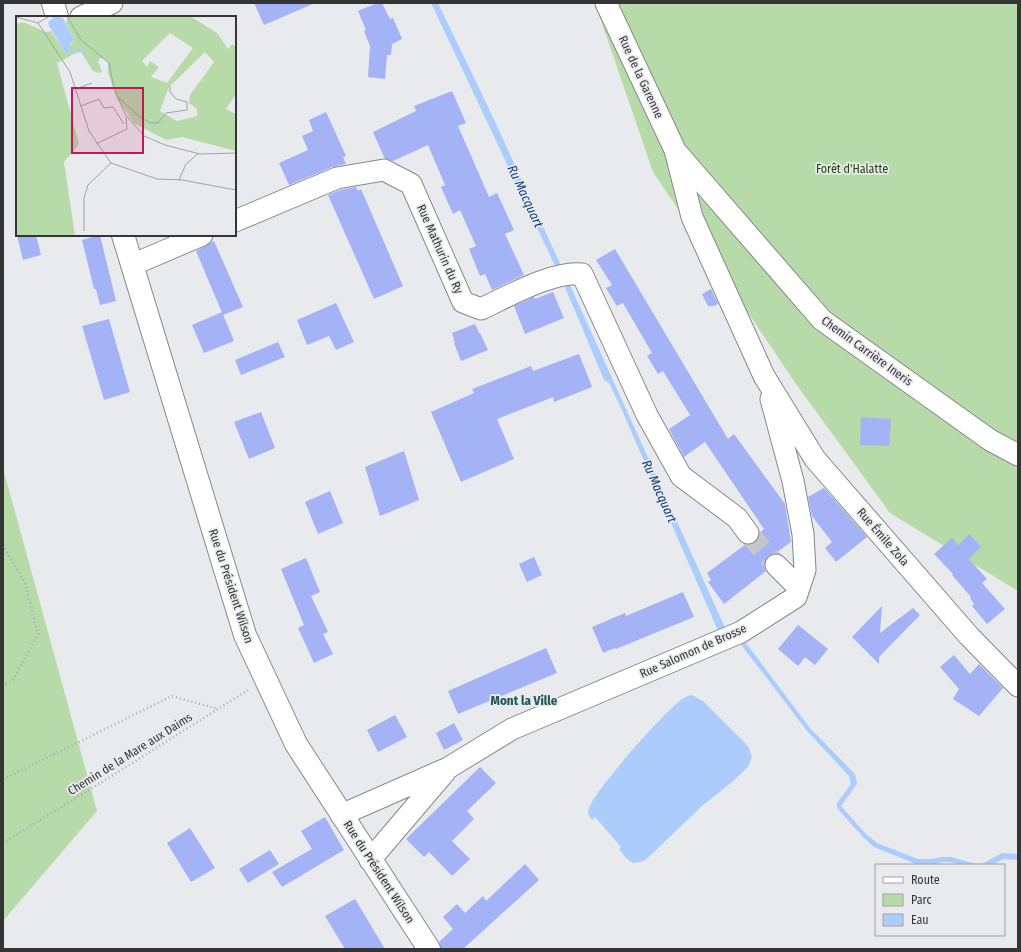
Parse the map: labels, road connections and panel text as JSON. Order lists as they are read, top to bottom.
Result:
{
  "streets": {
    "street": [
      "Rue de la Garenne",
      "Rue Mathurin du Ry",
      "Chemin Carrière Ineris",
      "Rue Émile Zola",
      "Rue du Président Wilson",
      "Rue Salomon de Brosse"
    ],
    "path": ["Chemin de la Mare aux Daims"]
  },
  "crossings": [
    ["Rue de la Garenne", "Chemin Carrière Ineris"],
    ["Rue Émile Zola", "Rue Salomon de Brosse"],
    ["Rue du Président Wilson", "Rue Salomon de Brosse"],
    ["Rue du Président Wilson", "Chemin de la Mare aux Daims"]
  ],
  "districts": ["Mont la Ville"],
  "water": ["Ru Macquart"],
  "parks": ["Forêt d'Halatte"],
  "legend": ["Route", "Parc", "Eau"]
}
